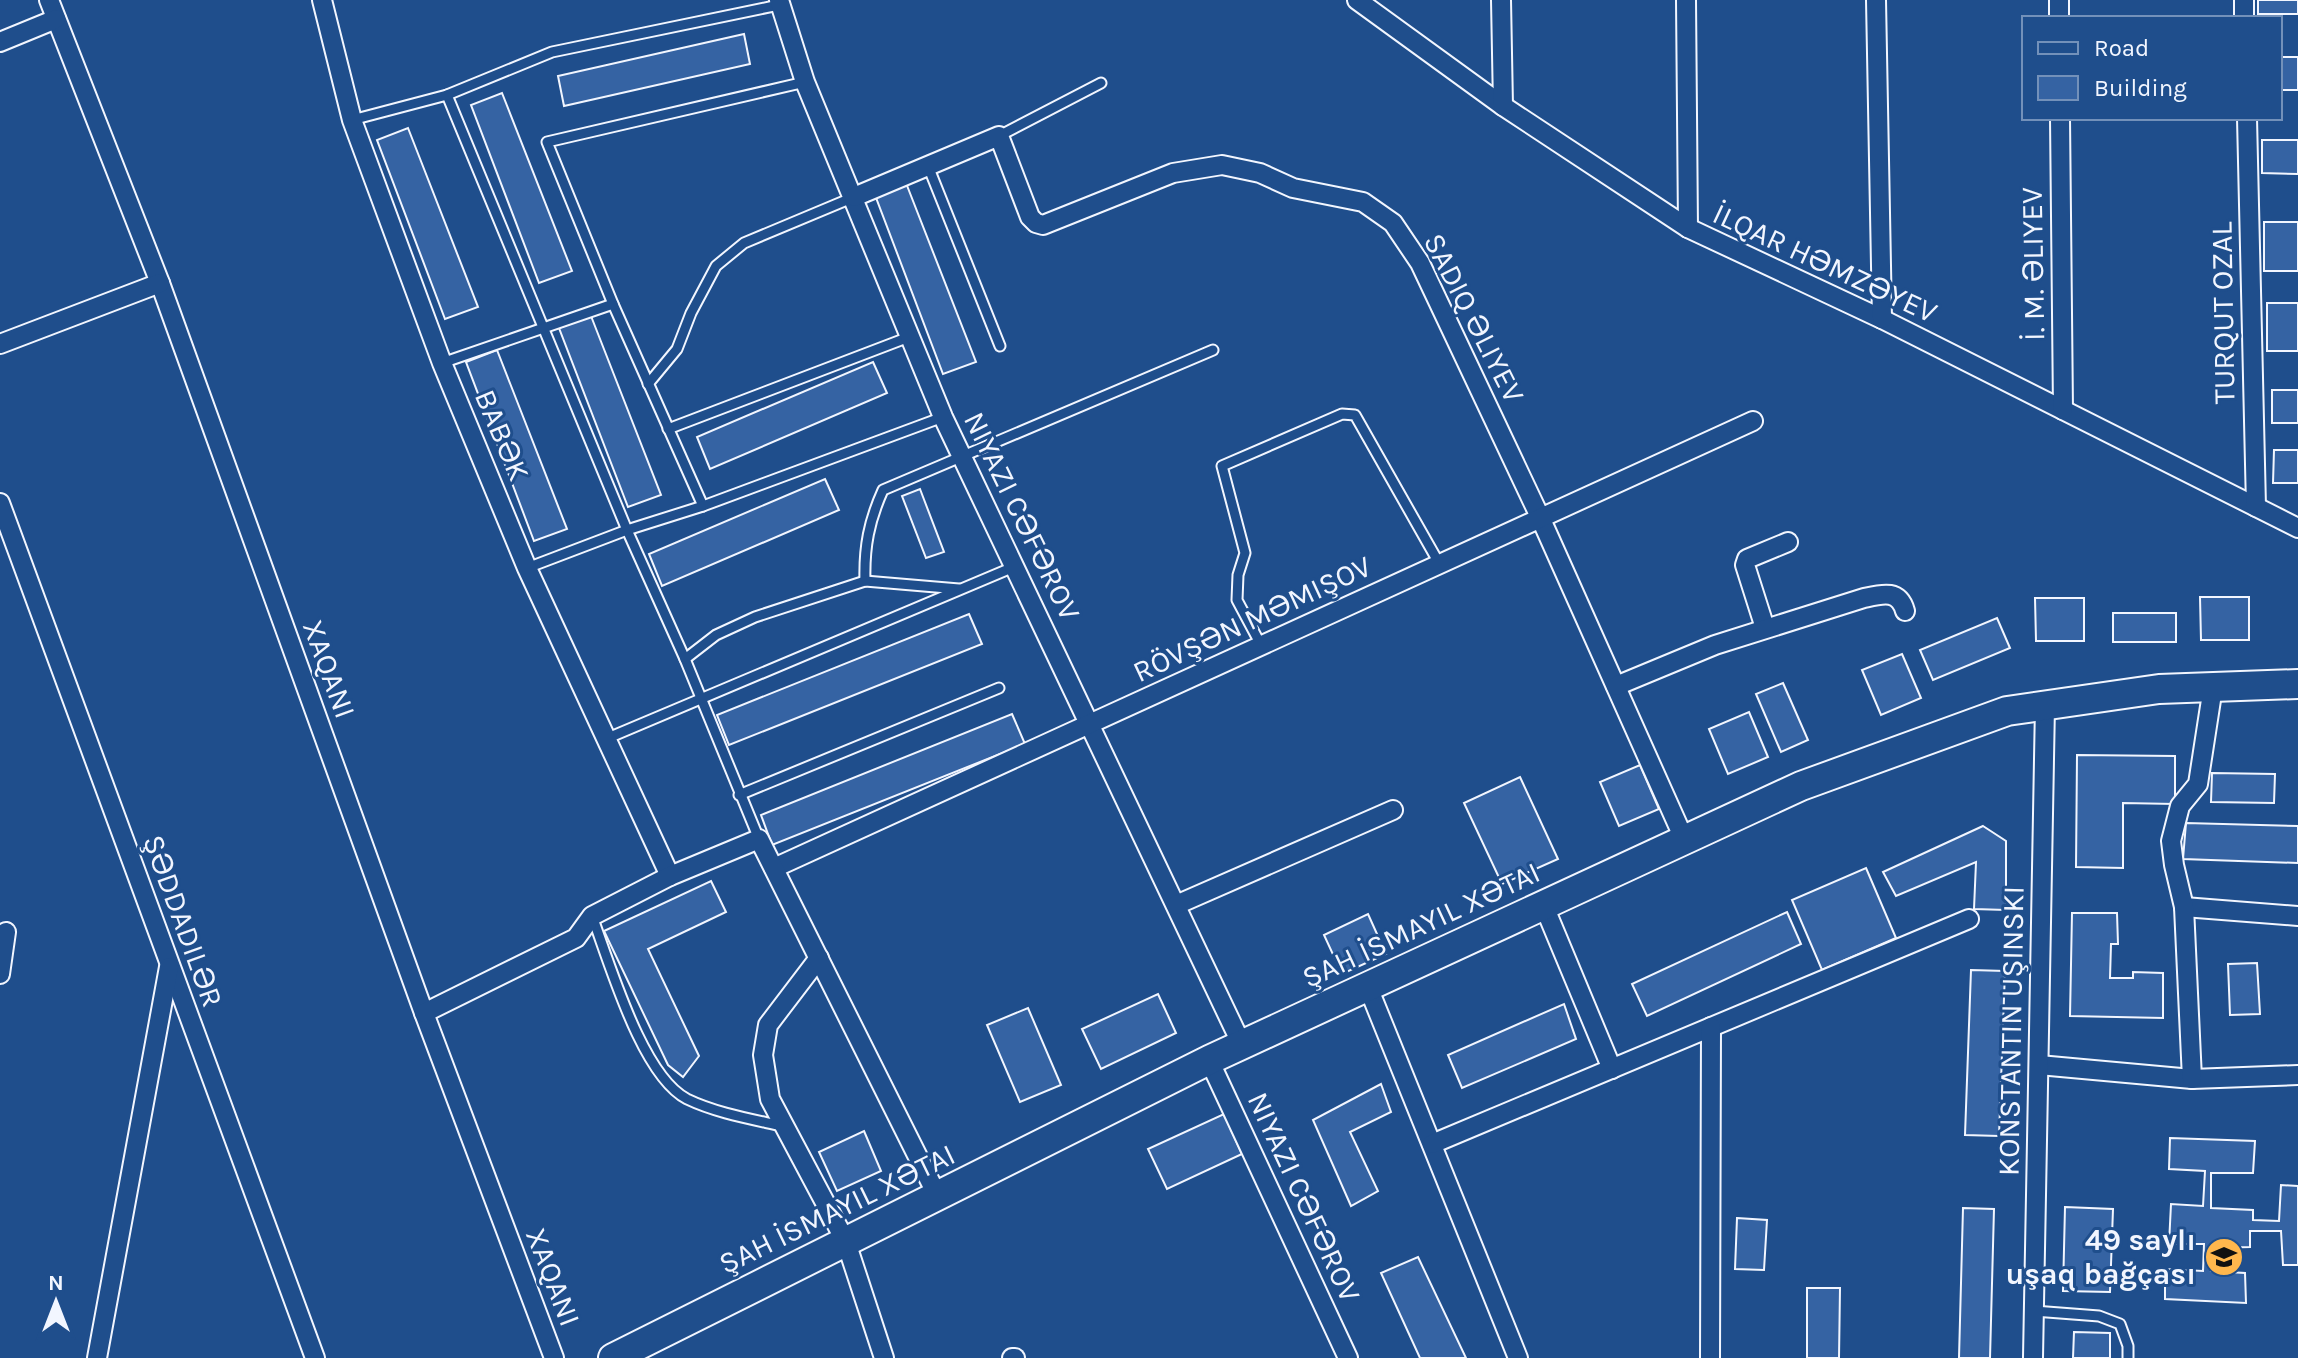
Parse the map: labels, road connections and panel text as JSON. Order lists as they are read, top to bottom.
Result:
{
  "streets": {
    "street": [
      "İLQAR HƏMZƏYEV",
      "İ. M. ƏLIYEV",
      "TURQUT OZAL",
      "BABƏK",
      "NIYAZI CƏFƏROV",
      "RÖVŞƏN MƏMIŞOV",
      "XAQANI",
      "ŞƏDDADILƏR",
      "KONSTANTIN UŞINSKI"
    ]
  },
  "crossings": [
    ["İLQAR HƏMZƏYEV", "İ. M. ƏLIYEV"],
    ["İLQAR HƏMZƏYEV", "TURQUT OZAL"],
    ["NIYAZI CƏFƏROV", "RÖVŞƏN MƏMIŞOV"]
  ],
  "places": {
    "school or university": ["49 saylı uşaq bağçası"]
  },
  "legend": ["Road", "Building"],
  "north": "top"
}
